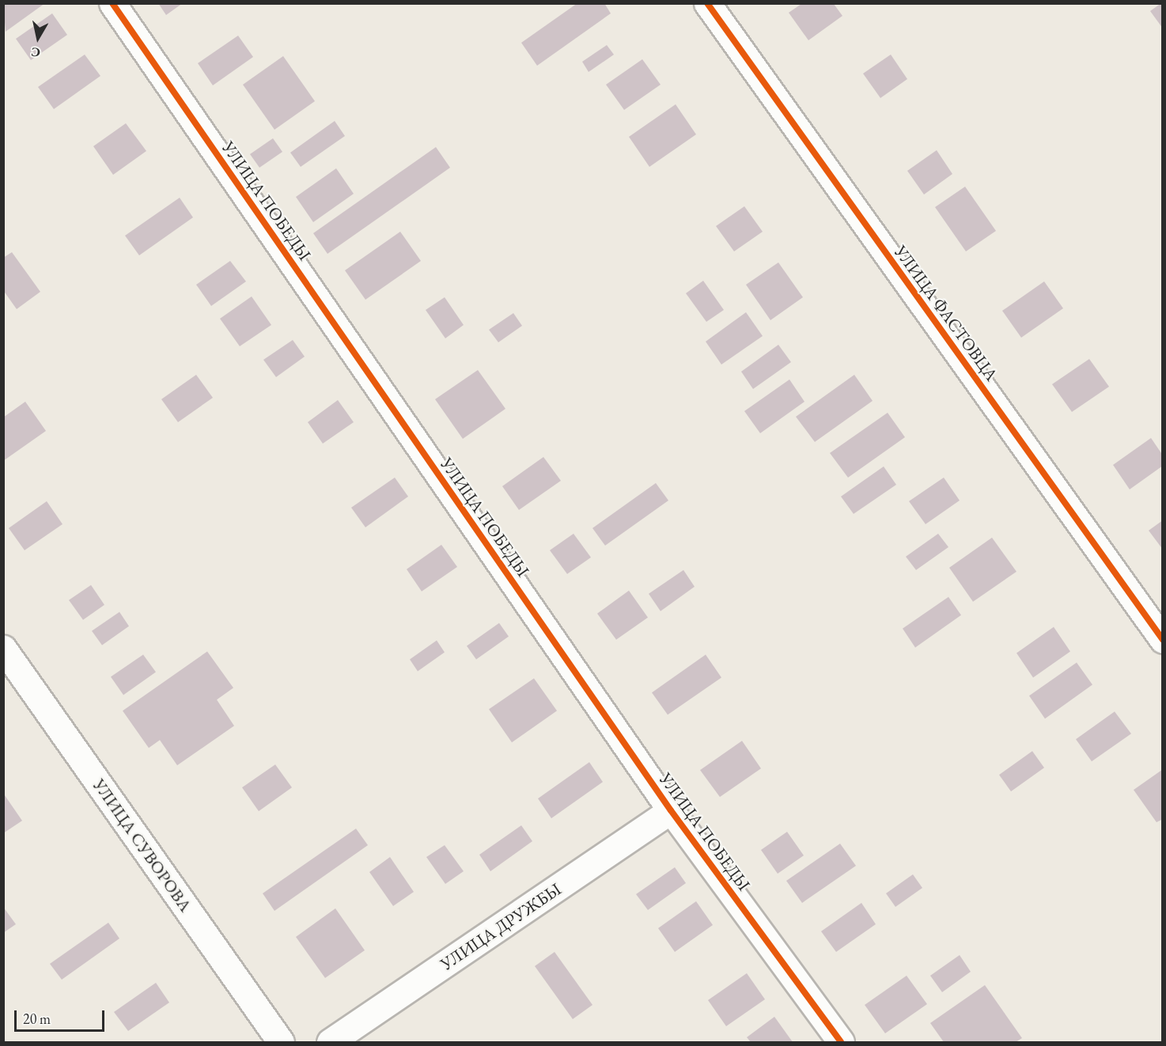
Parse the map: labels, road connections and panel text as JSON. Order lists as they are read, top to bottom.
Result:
{
  "streets": {
    "street": [
      "УЛИЦА ПОБЕДЫ",
      "УЛИЦА ФАСТОВЦА",
      "УЛИЦА СУВОРОВА",
      "УЛИЦА ДРУЖБЫ"
    ]
  },
  "crossings": [
    ["УЛИЦА ПОБЕДЫ", "УЛИЦА ДРУЖБЫ"]
  ],
  "scale_bar": "20 m",
  "north": "bottom"
}
